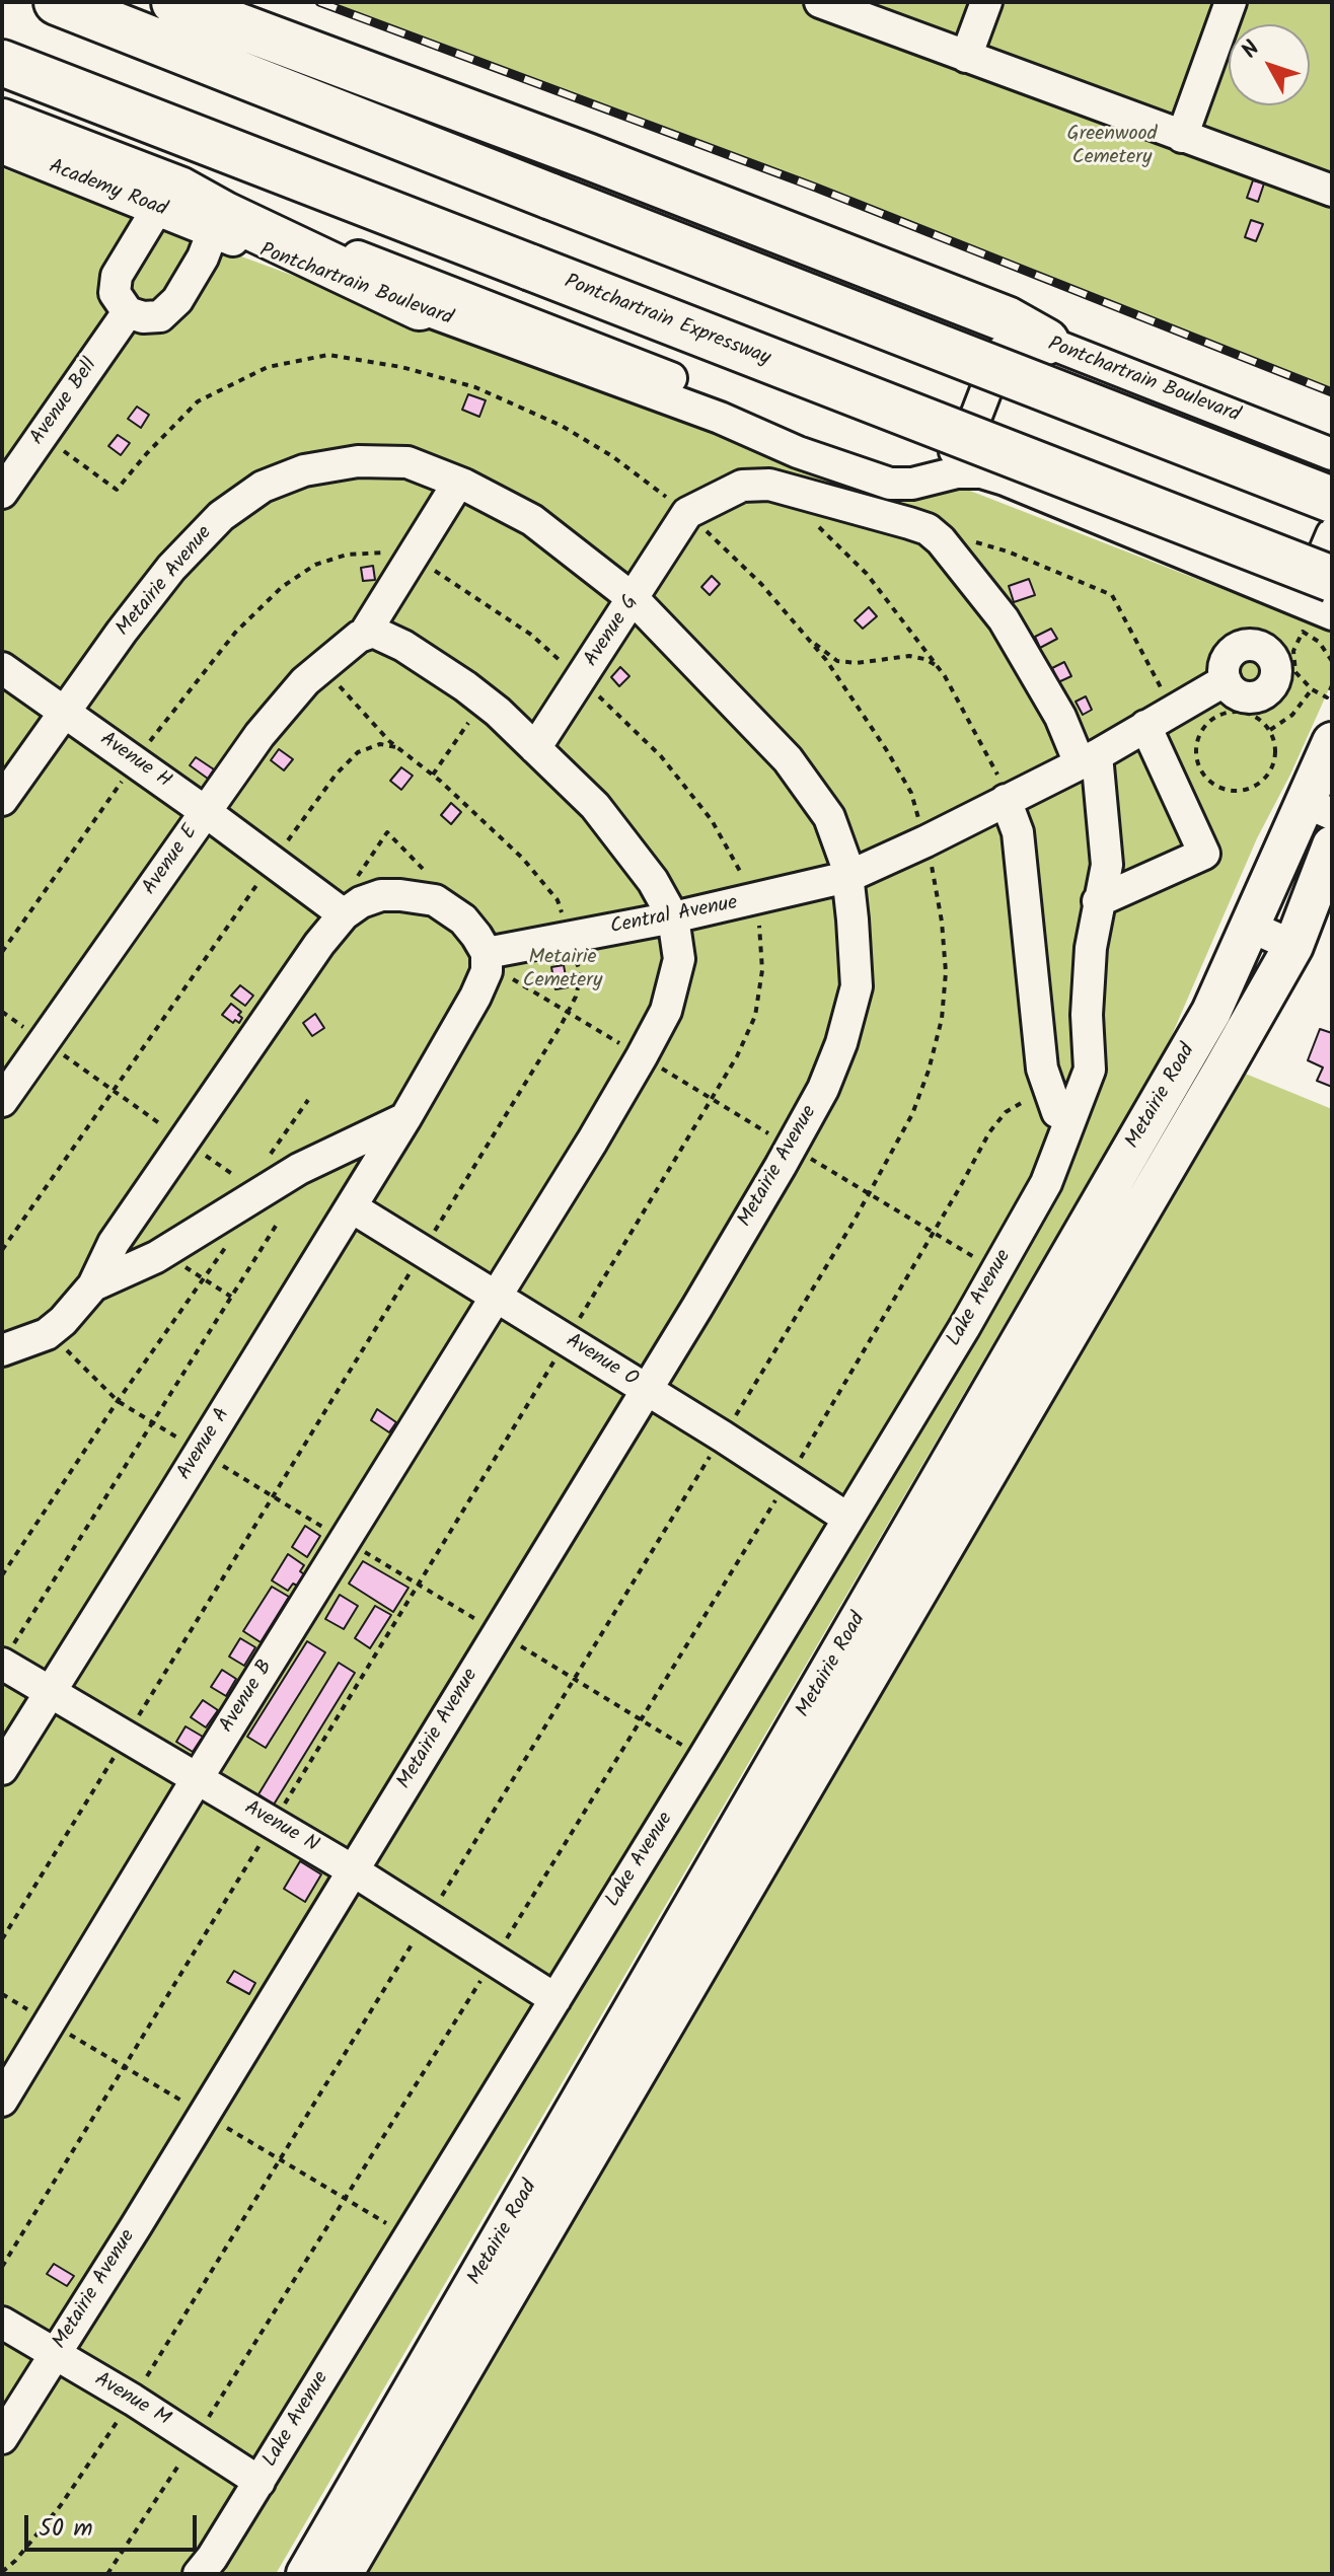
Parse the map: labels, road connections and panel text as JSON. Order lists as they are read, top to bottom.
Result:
{
  "streets": {
    "highway": ["Pontchartrain Expressway"],
    "main road": ["Metairie Road"],
    "street": [
      "Academy Road",
      "Pontchartrain Boulevard",
      "Avenue Bell",
      "Metairie Avenue",
      "Avenue G",
      "Avenue H",
      "Avenue E",
      "Central Avenue",
      "Lake Avenue",
      "Avenue O",
      "Avenue A",
      "Avenue B",
      "Avenue N",
      "Avenue M"
    ]
  },
  "crossings": [
    ["Academy Road", "Pontchartrain Boulevard"],
    ["Pontchartrain Boulevard", "Pontchartrain Expressway"],
    ["Metairie Avenue", "Avenue G"],
    ["Metairie Avenue", "Avenue H"],
    ["Metairie Avenue", "Central Avenue"],
    ["Metairie Avenue", "Avenue O"],
    ["Metairie Avenue", "Avenue N"],
    ["Metairie Avenue", "Avenue M"],
    ["Avenue H", "Avenue E"],
    ["Central Avenue", "Lake Avenue"],
    ["Lake Avenue", "Avenue O"],
    ["Lake Avenue", "Avenue N"],
    ["Lake Avenue", "Avenue M"],
    ["Avenue O", "Avenue A"],
    ["Avenue O", "Avenue B"],
    ["Avenue A", "Avenue N"],
    ["Avenue B", "Avenue N"]
  ],
  "parks": ["Greenwood Cemetery", "Metairie Cemetery"],
  "scale_bar": "50 m",
  "north": "top left"
}
